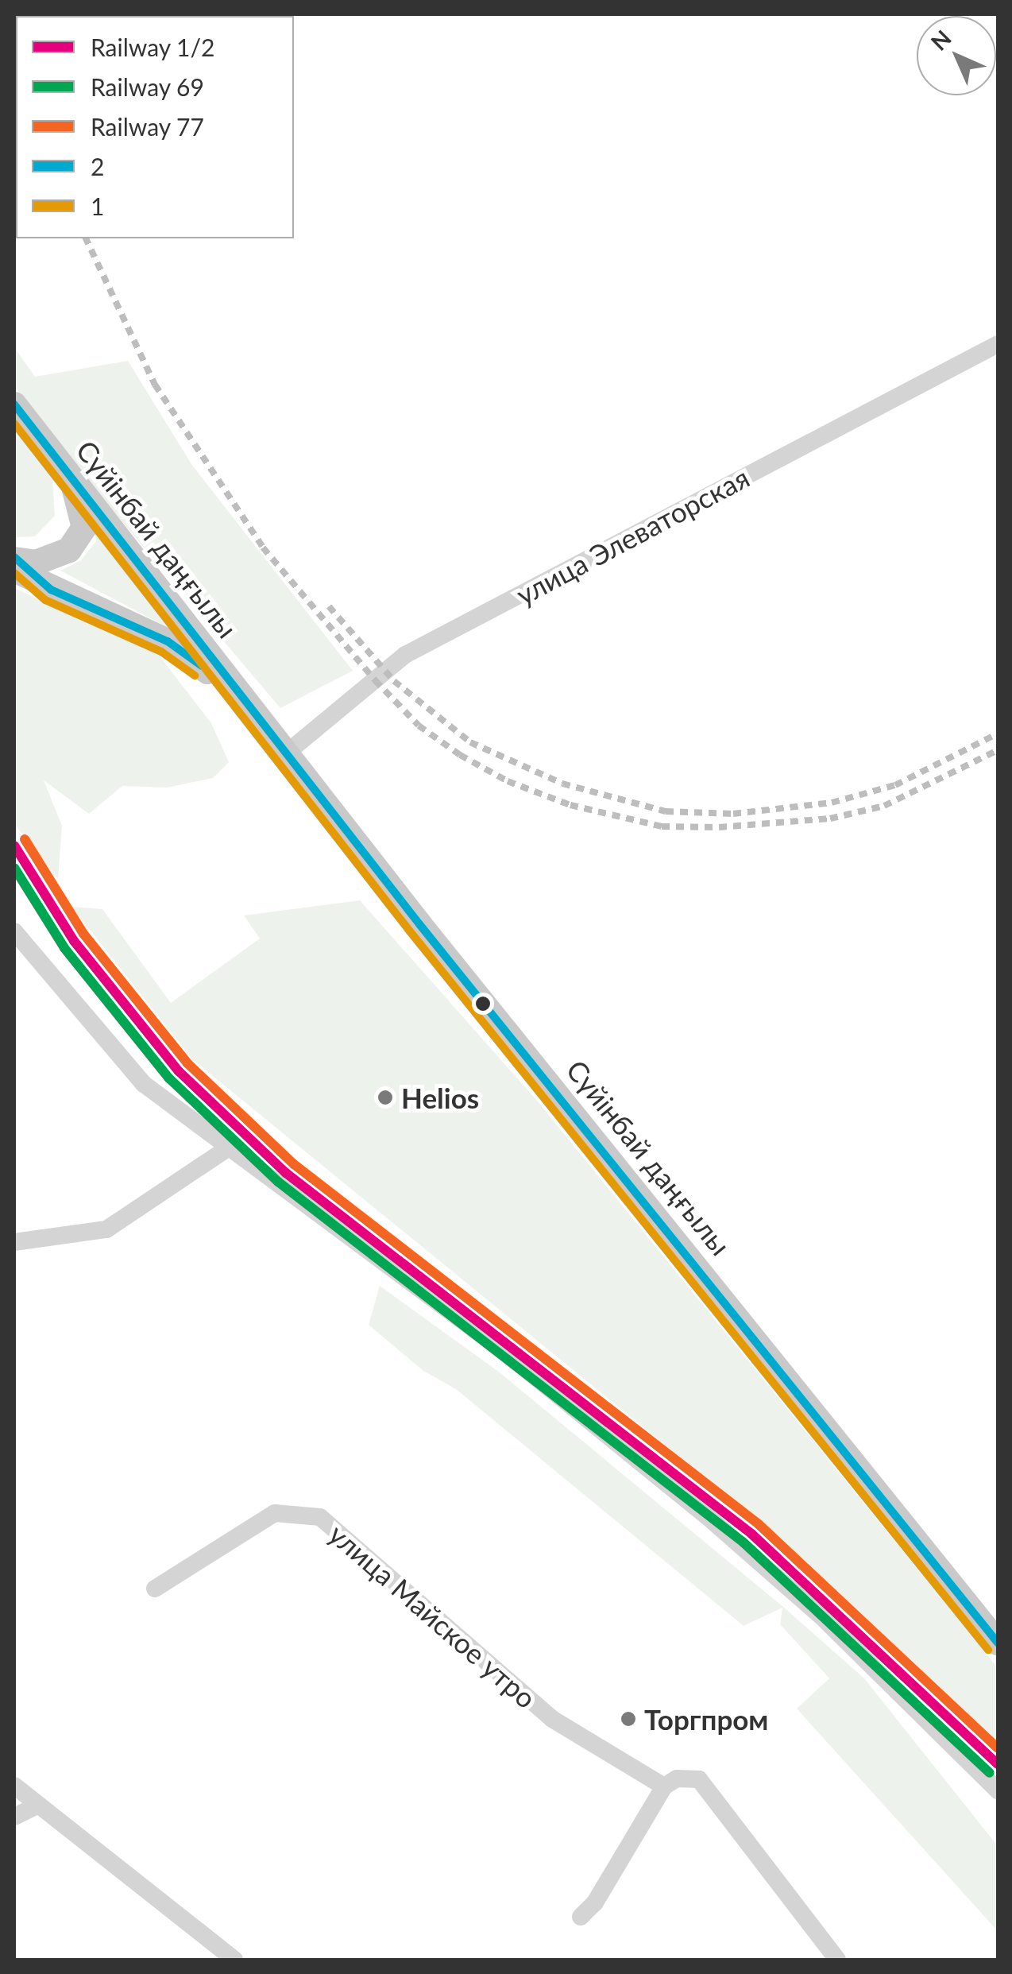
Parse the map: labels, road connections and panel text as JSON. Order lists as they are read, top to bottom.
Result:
{
  "streets": {
    "main road": ["Сүйінбай даңғылы"],
    "street": ["улица Элеваторская", "улица Майское утро"]
  },
  "crossings": [
    ["улица Элеваторская", "Сүйінбай даңғылы"]
  ],
  "places": ["Helios", "Торгпром"],
  "lines": [
    "transit line 2",
    "transit line 1",
    "rail line 77",
    "rail line 1/2",
    "rail line 69"
  ],
  "legend": [
    "Railway 1/2",
    "Railway 69",
    "Railway 77",
    "2",
    "1"
  ],
  "north": "top left"
}
